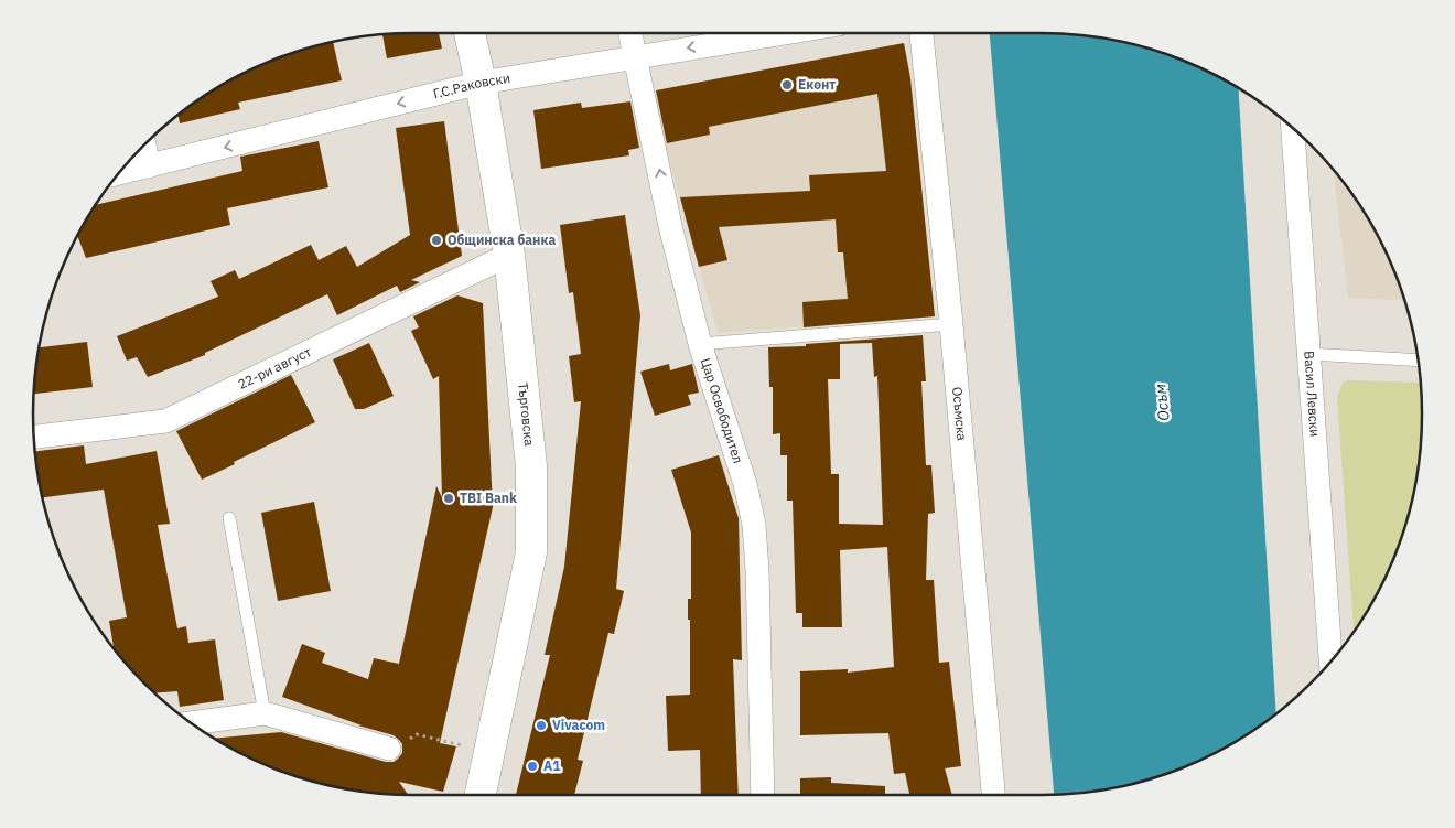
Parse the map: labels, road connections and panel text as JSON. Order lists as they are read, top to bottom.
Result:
{
  "streets": {
    "street": [
      "Г.С.Раковски",
      "22-ри август",
      "Васил Левски",
      "Цар Освободител",
      "Осъмска",
      "Търговска"
    ]
  },
  "crossings": [
    ["Г.С.Раковски", "Цар Освободител"],
    ["Г.С.Раковски", "Търговска"],
    ["22-ри август", "Търговска"]
  ],
  "one_way": ["Г.С.Раковски", "Цар Освободител"],
  "water": ["Осъм"],
  "places": [
    "Еконт",
    "Общинска банка",
    "TBI Bank",
    "Vivacom",
    "A1"
  ]
}
